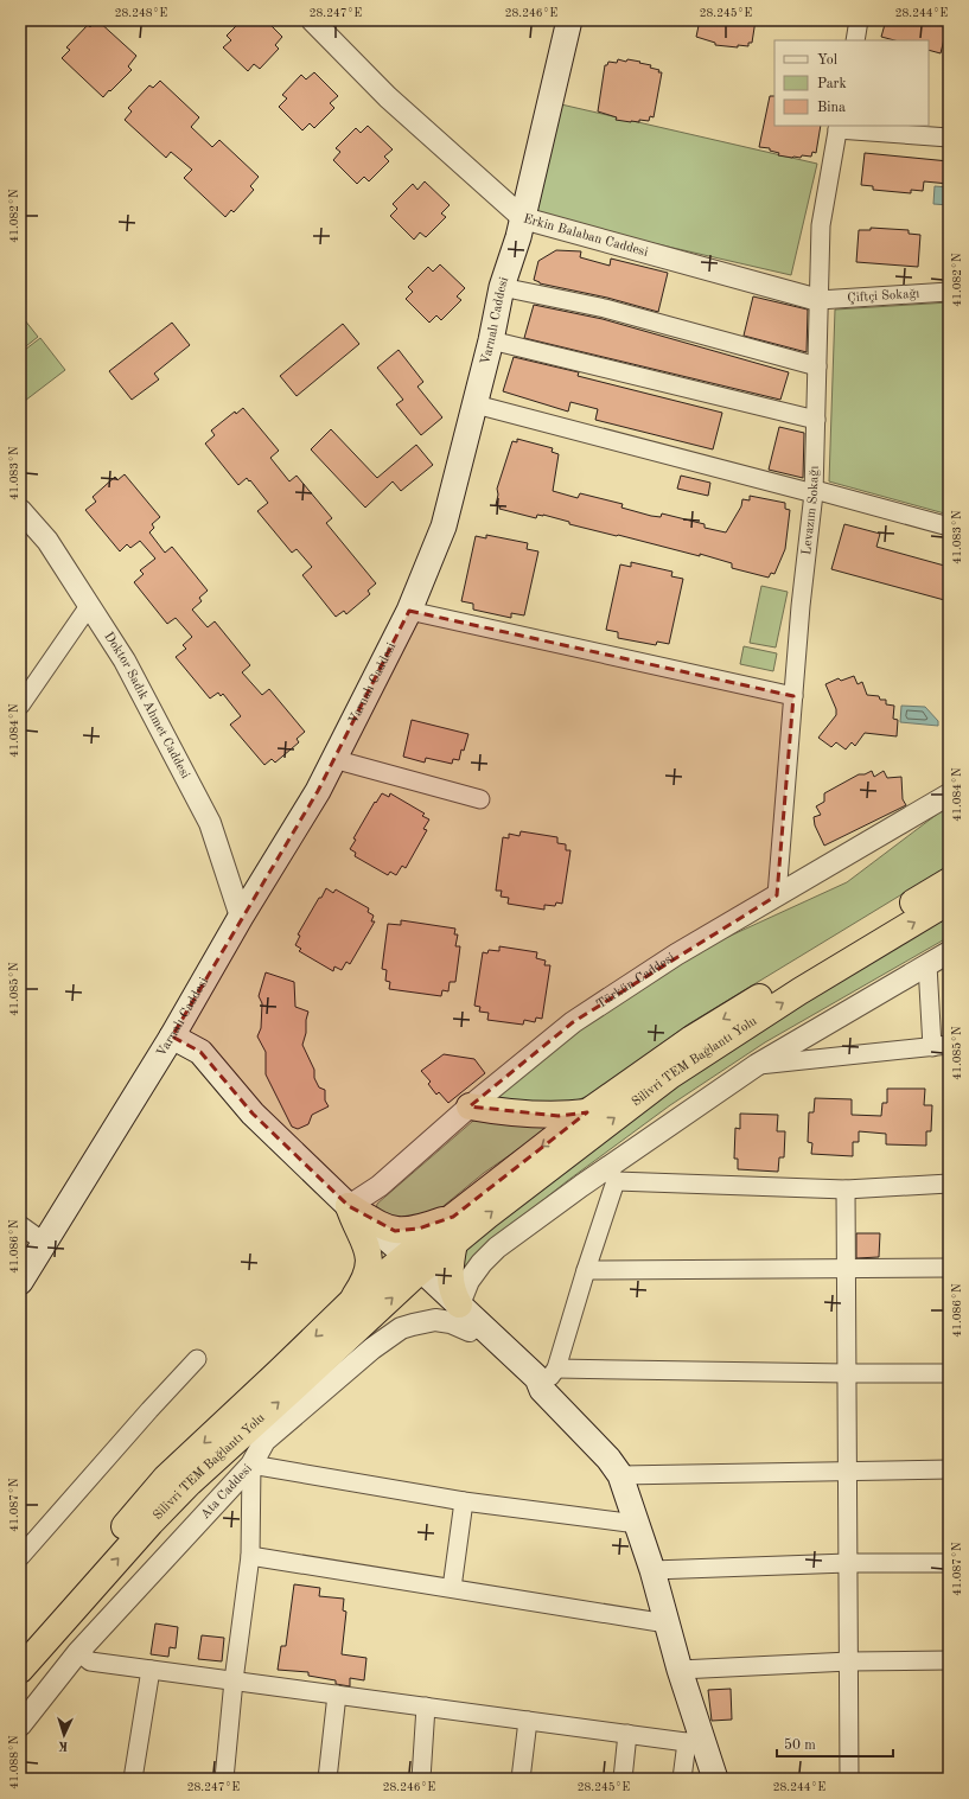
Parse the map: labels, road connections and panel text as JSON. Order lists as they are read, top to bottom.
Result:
{
  "streets": {
    "highway": ["Silivri TEM Bağlantı Yolu"],
    "main road": ["Varnalı Caddesi"],
    "street": [
      "Erkin Balaban Caddesi",
      "Çiftçi Sokağı",
      "Levazım Sokağı",
      "Doktor Sadık Ahmet Caddesi",
      "Türkün Caddesi",
      "Ata Caddesi"
    ]
  },
  "crossings": [
    ["Erkin Balaban Caddesi", "Çiftçi Sokağı"],
    ["Erkin Balaban Caddesi", "Varnalı Caddesi"],
    ["Erkin Balaban Caddesi", "Levazım Sokağı"],
    ["Çiftçi Sokağı", "Levazım Sokağı"],
    ["Varnalı Caddesi", "Doktor Sadık Ahmet Caddesi"],
    ["Levazım Sokağı", "Türkün Caddesi"]
  ],
  "legend": ["Yol", "Park", "Bina"],
  "scale_bar": "50 m",
  "north": "bottom",
  "coordinates": [
    "28.248°E",
    "28.247°E",
    "28.246°E",
    "28.245°E",
    "28.244°E",
    "41.082°N",
    "41.083°N",
    "41.084°N",
    "41.085°N",
    "41.086°N",
    "41.087°N",
    "41.088°N"
  ]
}
